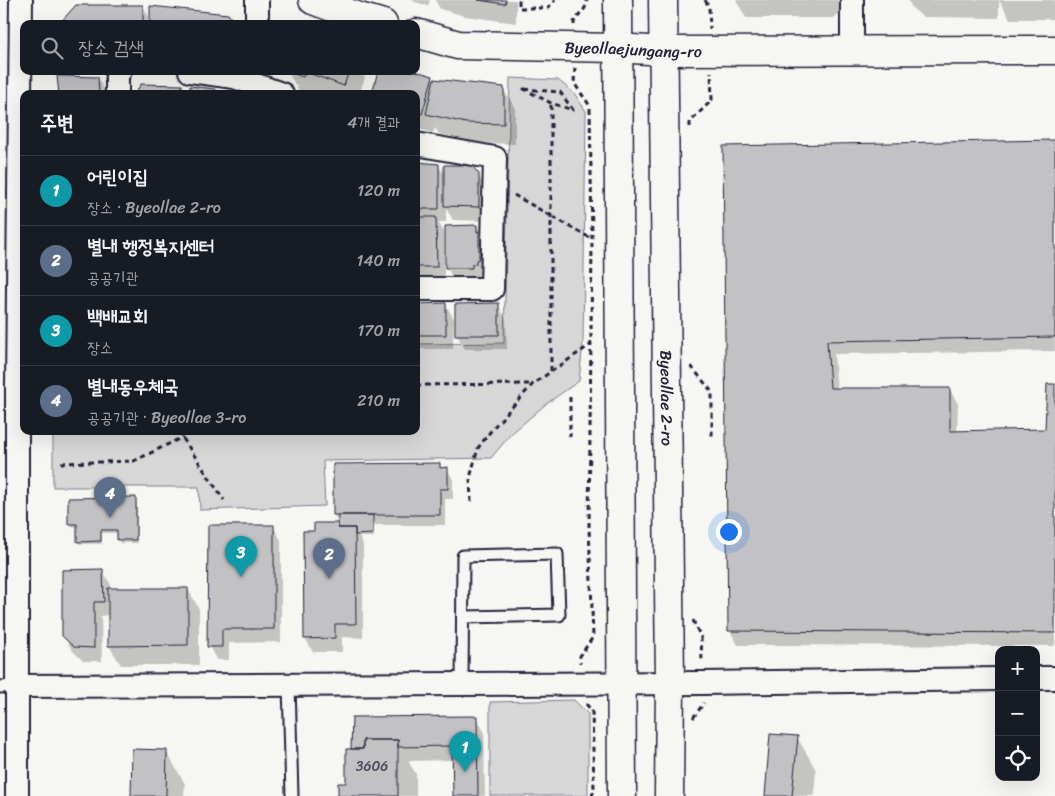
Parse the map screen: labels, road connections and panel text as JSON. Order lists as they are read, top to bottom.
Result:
{
  "streets": {
    "street": ["Byeollaejungang-ro", "Byeollae 2-ro"]
  },
  "crossings": [
    ["Byeollaejungang-ro", "Byeollae 2-ro"]
  ],
  "house_numbers": ["3606"],
  "page": {
    "search": "장소 검색",
    "heading": ["주변", "4개 결과"],
    "list": [
      {
        "mark": "1",
        "name": "어린이집",
        "note": "장소 · Byeollae 2-ro",
        "value": "120 m"
      },
      {
        "mark": "2",
        "name": "별내 행정복지센터",
        "note": "공공기관",
        "value": "140 m"
      },
      {
        "mark": "3",
        "name": "백배교회",
        "note": "장소",
        "value": "170 m"
      },
      {
        "mark": "4",
        "name": "별내동우체국",
        "note": "공공기관 · Byeollae 3-ro",
        "value": "210 m"
      }
    ],
    "pins": [
      "4",
      "3",
      "2",
      "1"
    ],
    "map_buttons": ["+", "−"]
  }
}
